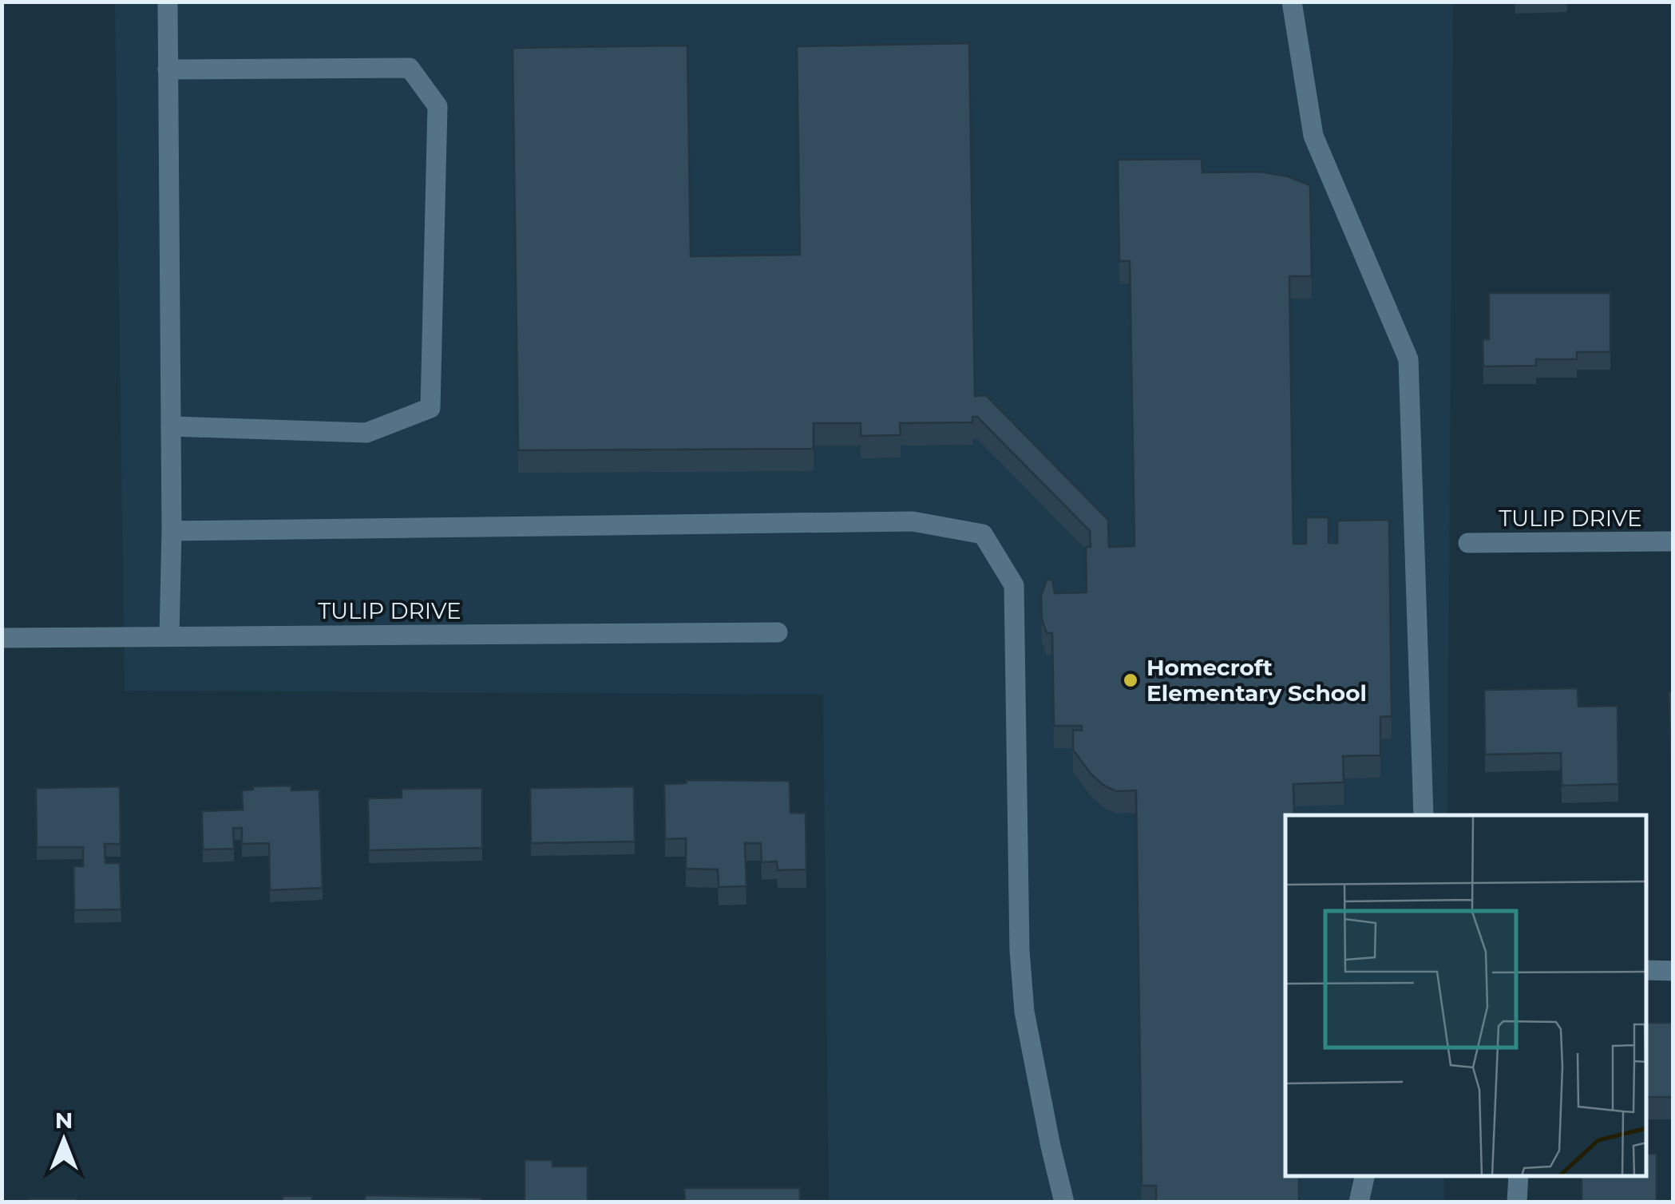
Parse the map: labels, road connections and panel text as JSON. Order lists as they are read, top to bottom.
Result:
{
  "streets": {
    "street": ["TULIP DRIVE"]
  },
  "places": ["Homecroft Elementary School"],
  "north": "top"
}
